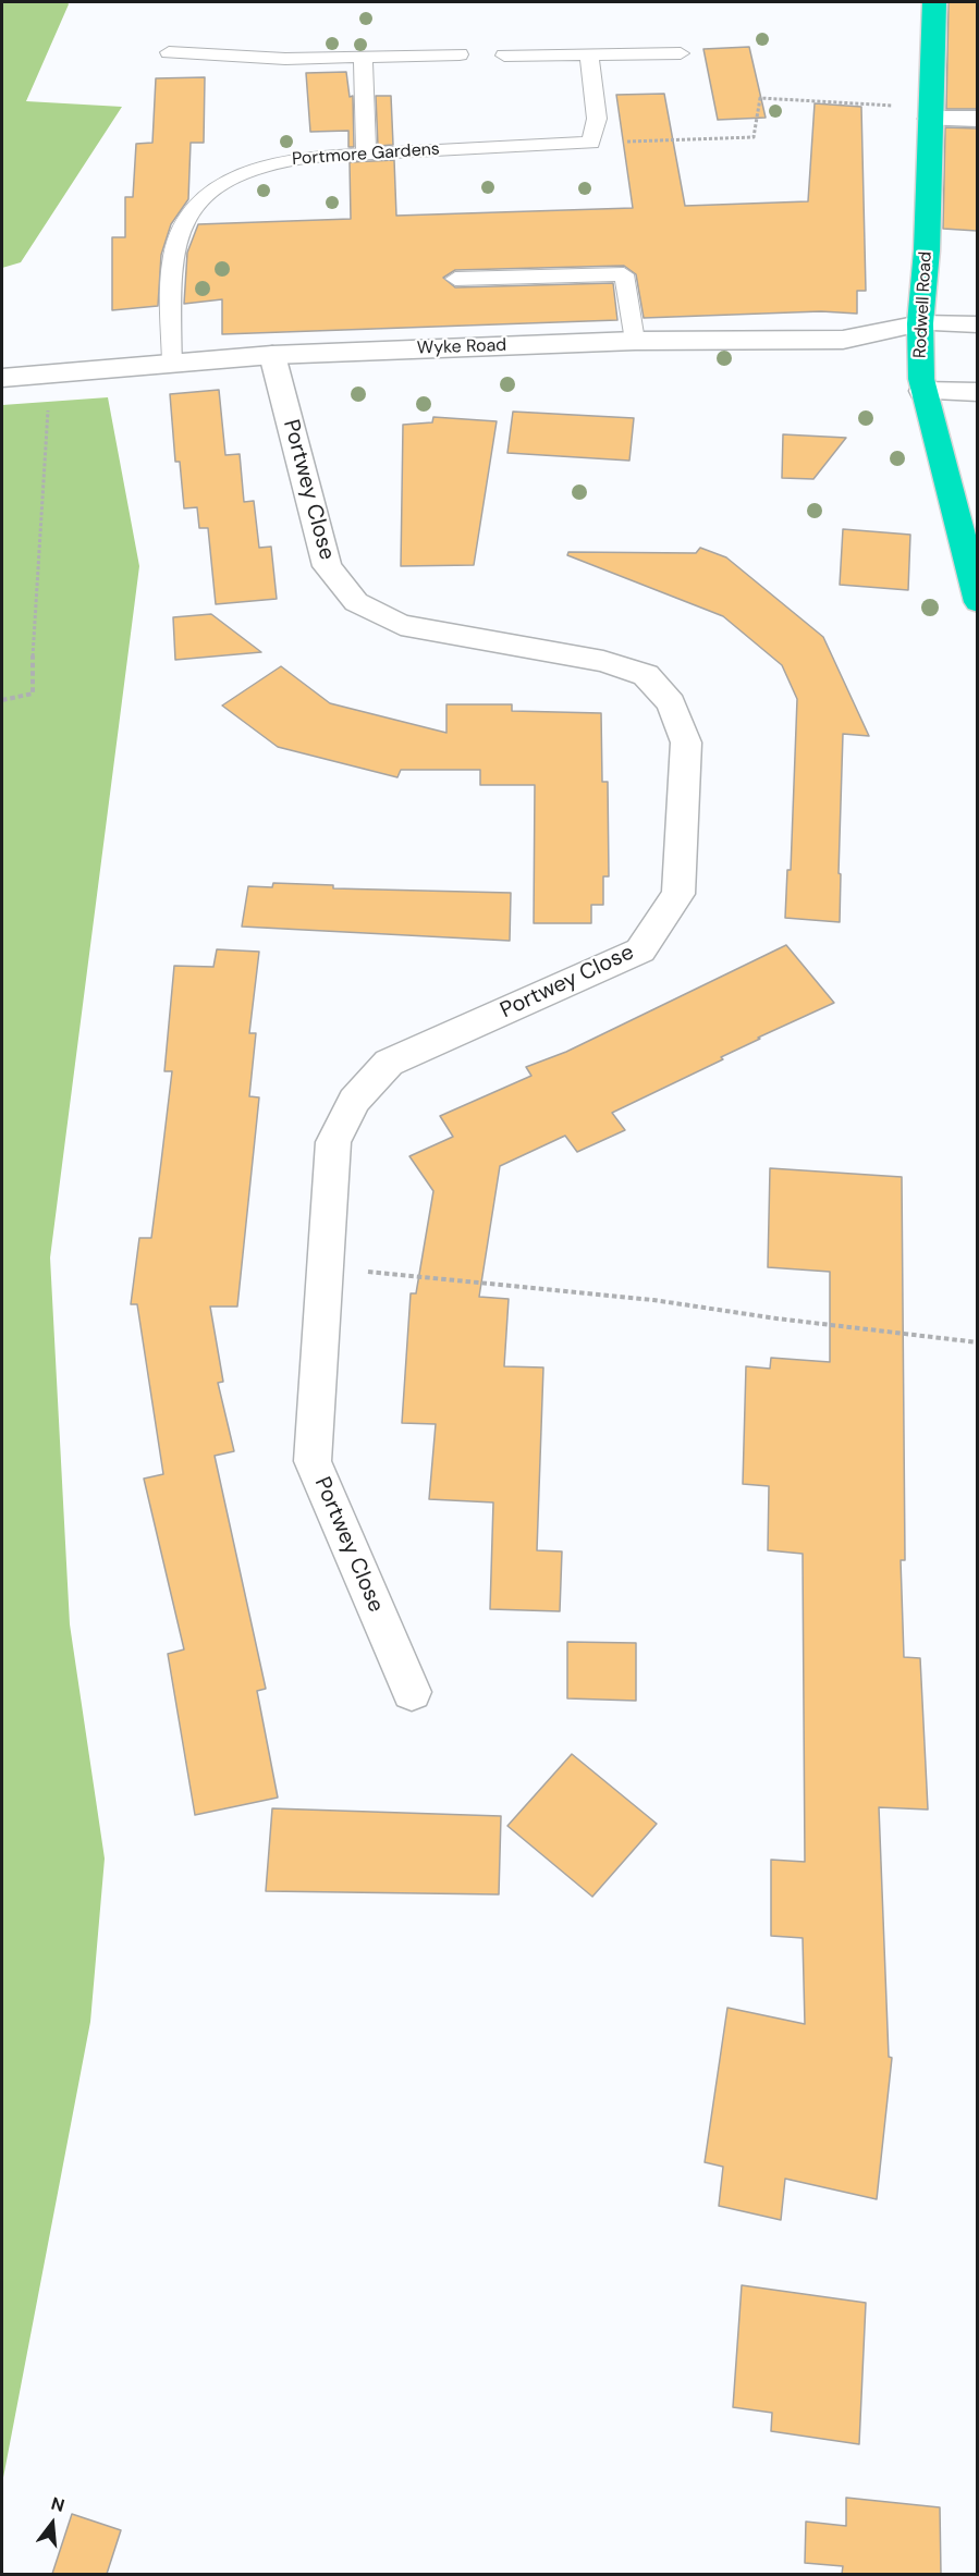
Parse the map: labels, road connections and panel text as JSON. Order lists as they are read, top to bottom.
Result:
{
  "streets": {
    "highway": ["Rodwell Road"],
    "street": ["Wyke Road", "Portwey Close"],
    "lane": ["Portmore Gardens"]
  },
  "crossings": [
    ["Portmore Gardens", "Wyke Road"],
    ["Rodwell Road", "Wyke Road"],
    ["Wyke Road", "Portwey Close"]
  ],
  "north": "top"
}
